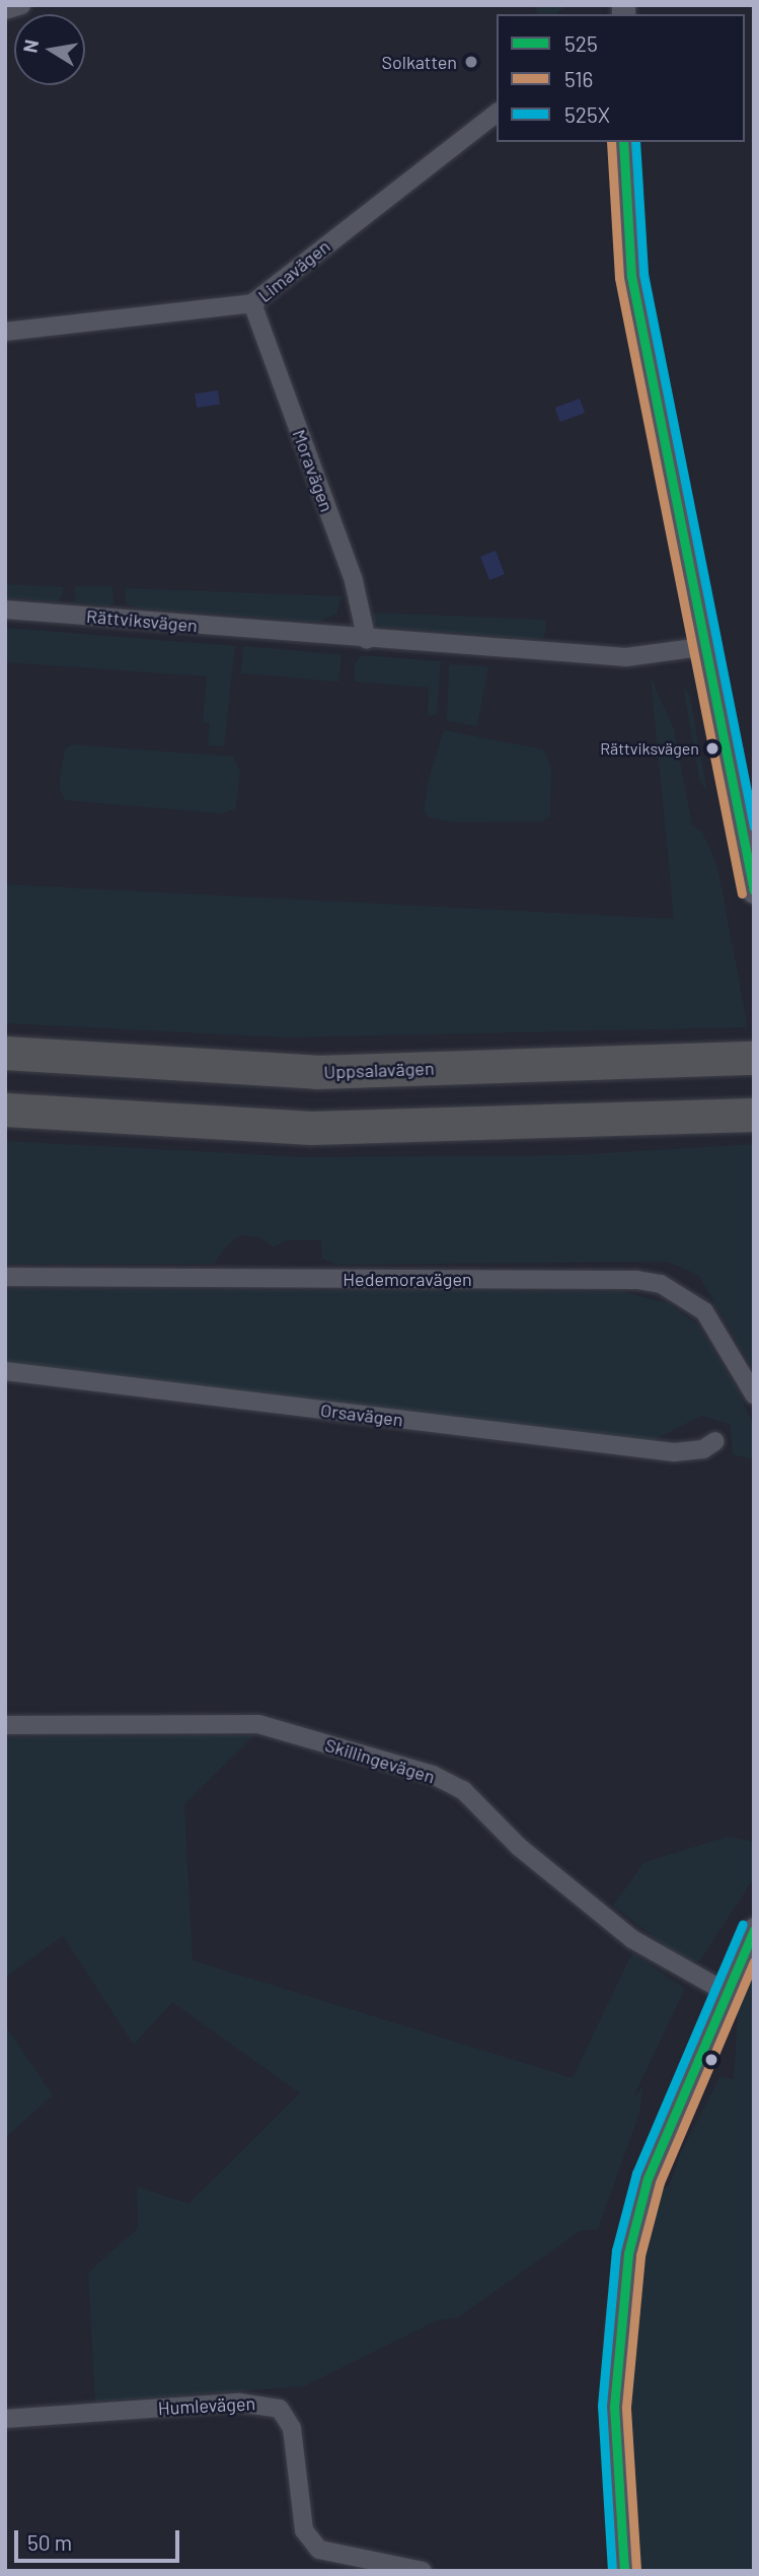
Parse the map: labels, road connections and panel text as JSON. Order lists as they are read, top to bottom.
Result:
{
  "streets": {
    "highway": ["Uppsalavägen"],
    "street": [
      "Limavägen",
      "Moravägen",
      "Rättviksvägen",
      "Hedemoravägen",
      "Orsavägen",
      "Skillingevägen",
      "Humlevägen"
    ]
  },
  "crossings": [
    ["Limavägen", "Moravägen"],
    ["Moravägen", "Rättviksvägen"]
  ],
  "places": ["Solkatten", "Rättviksvägen"],
  "lines": ["transit line 525", "transit line 516", "transit line 525X"],
  "legend": ["525", "516", "525X"],
  "scale_bar": "50 m",
  "north": "left"
}
